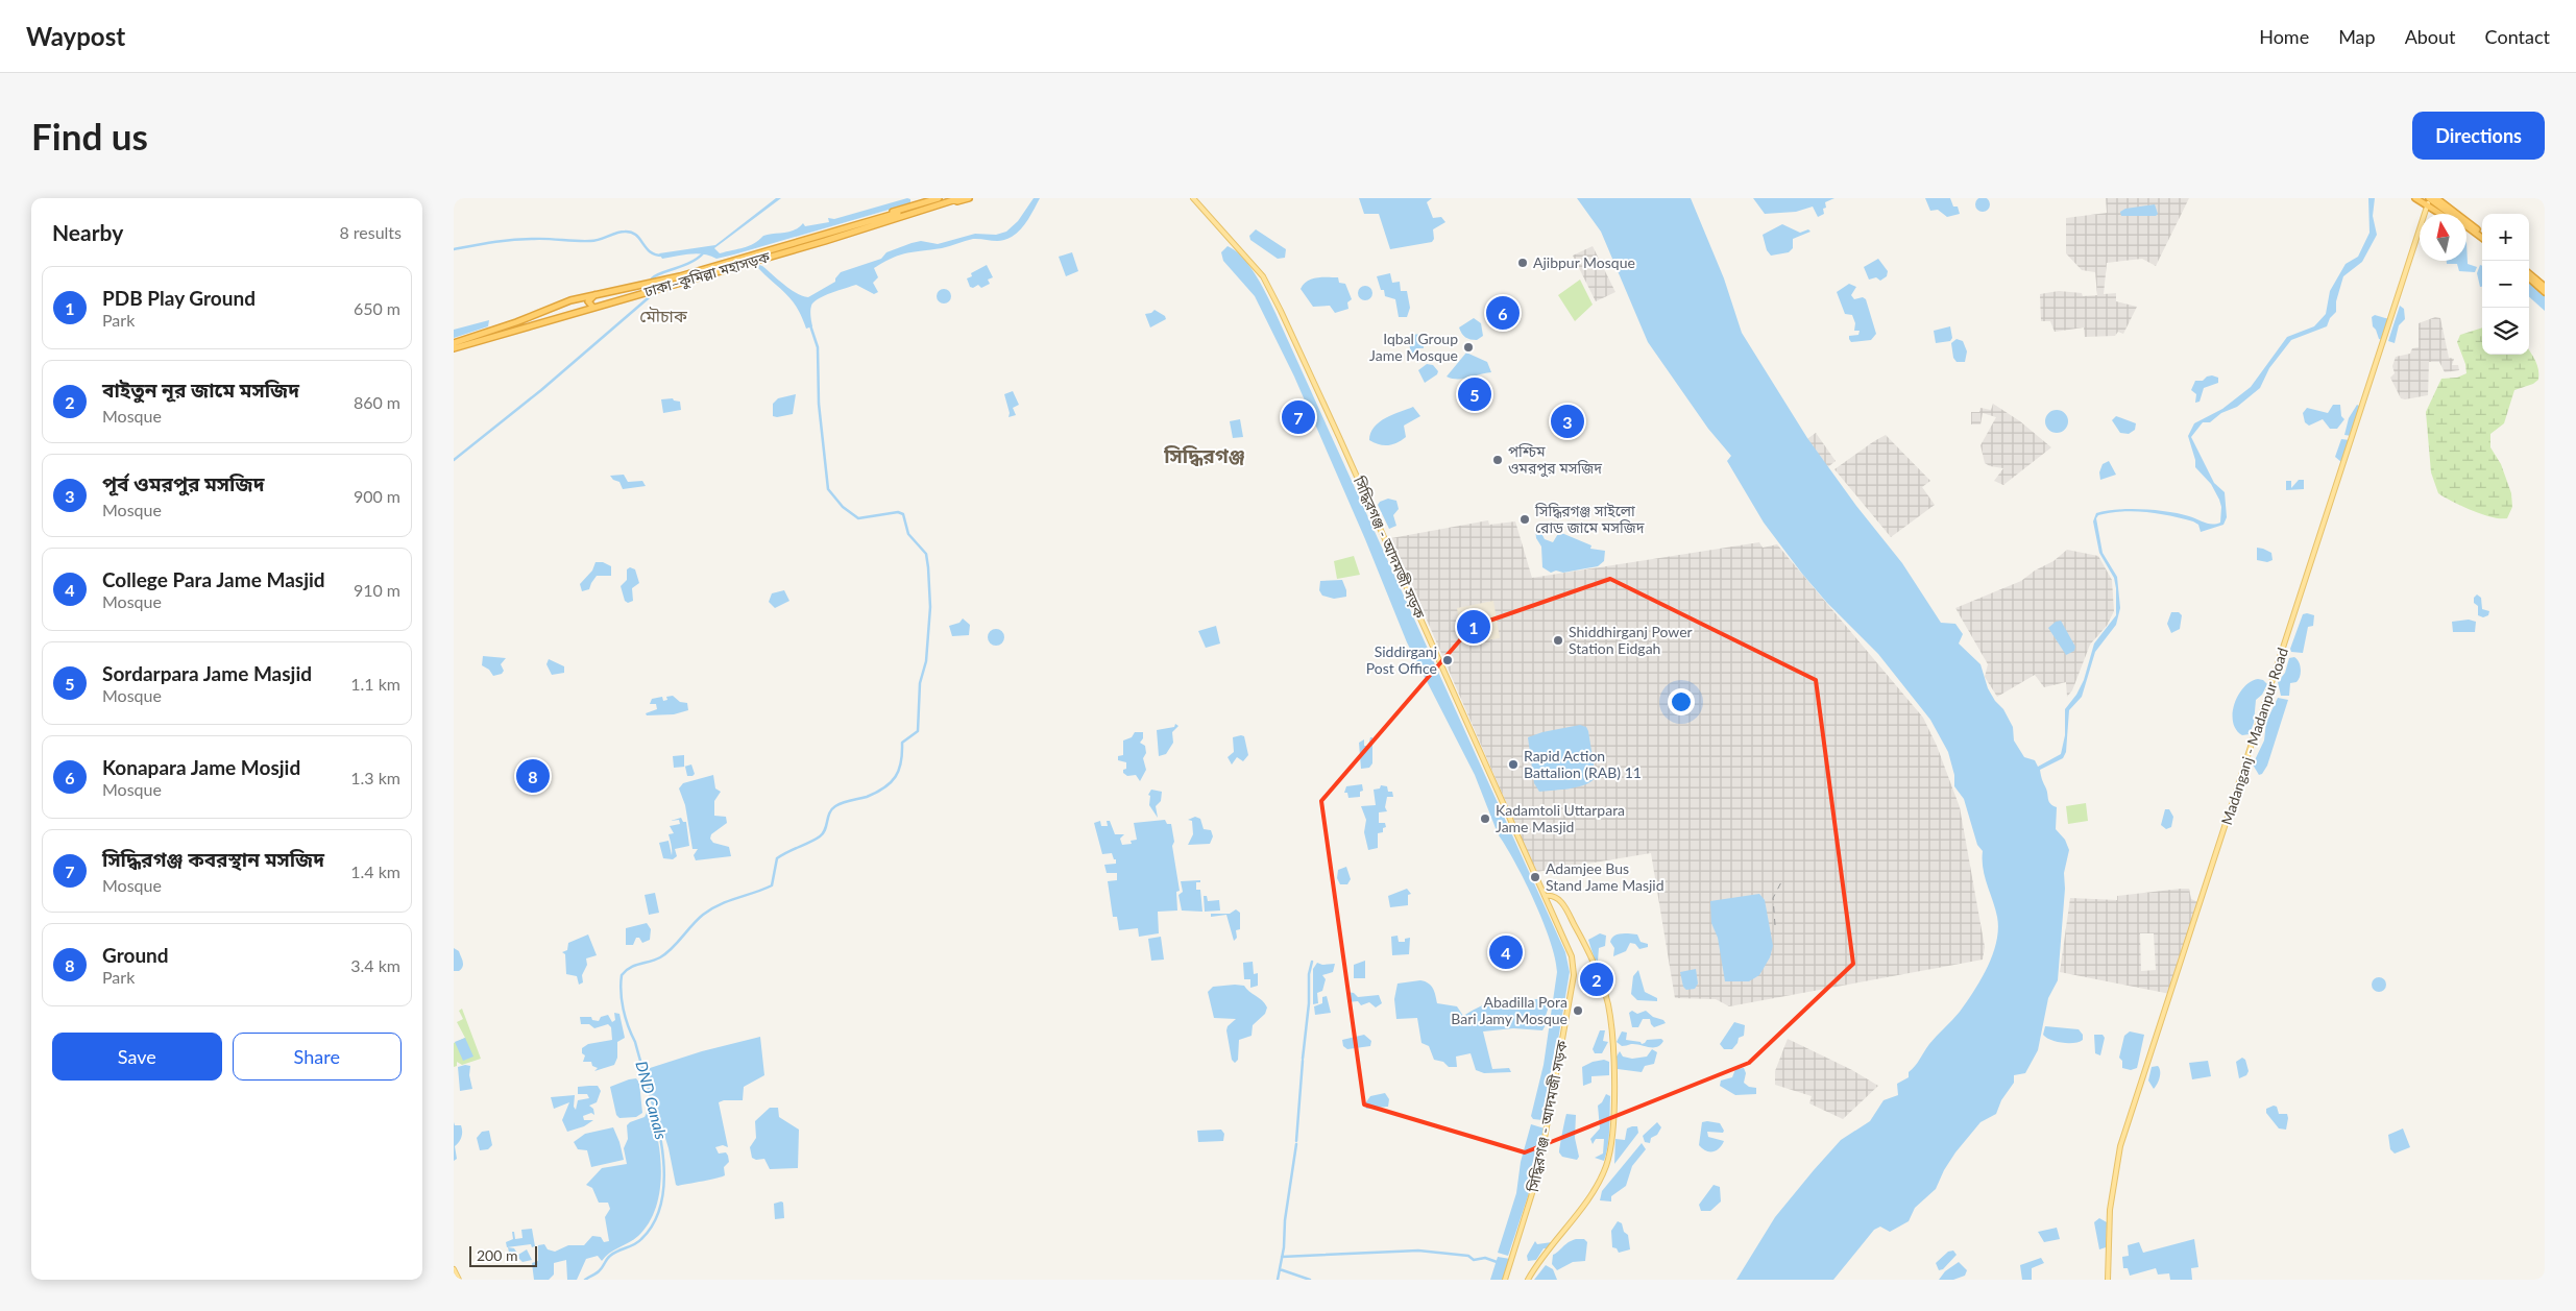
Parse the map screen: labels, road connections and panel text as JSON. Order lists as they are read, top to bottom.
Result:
{
  "streets": {
    "highway": ["ঢাকা–কুমিল্লা মহাসড়ক"],
    "main road": ["সিদ্ধিরগঞ্জ - আদমজী সড়ক", "Madanganj - Madanpur Road"]
  },
  "districts": ["মৌচাক", "সিদ্ধিরগঞ্জ"],
  "water": ["DND Canals"],
  "places": [
    "Ajibpur Mosque",
    "Iqbal Group Jame Mosque",
    "পশ্চিম ওমরপুর মসজিদ",
    "সিদ্ধিরগঞ্জ সাইলো রোড জামে মসজিদ",
    "Shiddhirganj Power Station Eidgah",
    "Siddirganj Post Office",
    "Rapid Action Battalion (RAB) 11",
    "Kadamtoli Uttarpara Jame Masjid",
    "Adamjee Bus Stand Jame Masjid",
    "Abadilla Pora Bari Jamy Mosque"
  ],
  "scale_bar": "200 m",
  "north": "top",
  "page": {
    "header": "Waypost",
    "nav": [
      "Home",
      "Map",
      "About",
      "Contact"
    ],
    "buttons": [
      "Directions",
      ["Save", "Share"]
    ],
    "title": "Find us",
    "heading": ["Nearby", "8 results"],
    "map_buttons": ["+", "−"],
    "list": [
      {
        "mark": "1",
        "name": "PDB Play Ground",
        "note": "Park",
        "value": "650 m"
      },
      {
        "mark": "2",
        "name": "বাইতুন নূর জামে মসজিদ",
        "note": "Mosque",
        "value": "860 m"
      },
      {
        "mark": "3",
        "name": "পূর্ব ওমরপুর মসজিদ",
        "note": "Mosque",
        "value": "900 m"
      },
      {
        "mark": "4",
        "name": "College Para Jame Masjid",
        "note": "Mosque",
        "value": "910 m"
      },
      {
        "mark": "5",
        "name": "Sordarpara Jame Masjid",
        "note": "Mosque",
        "value": "1.1 km"
      },
      {
        "mark": "6",
        "name": "Konapara Jame Mosjid",
        "note": "Mosque",
        "value": "1.3 km"
      },
      {
        "mark": "7",
        "name": "সিদ্ধিরগঞ্জ কবরস্থান মসজিদ",
        "note": "Mosque",
        "value": "1.4 km"
      },
      {
        "mark": "8",
        "name": "Ground",
        "note": "Park",
        "value": "3.4 km"
      }
    ],
    "pins": [
      "6",
      "5",
      "7",
      "3",
      "1",
      "8",
      "4",
      "2"
    ],
    "scale": "200 m"
  }
}
